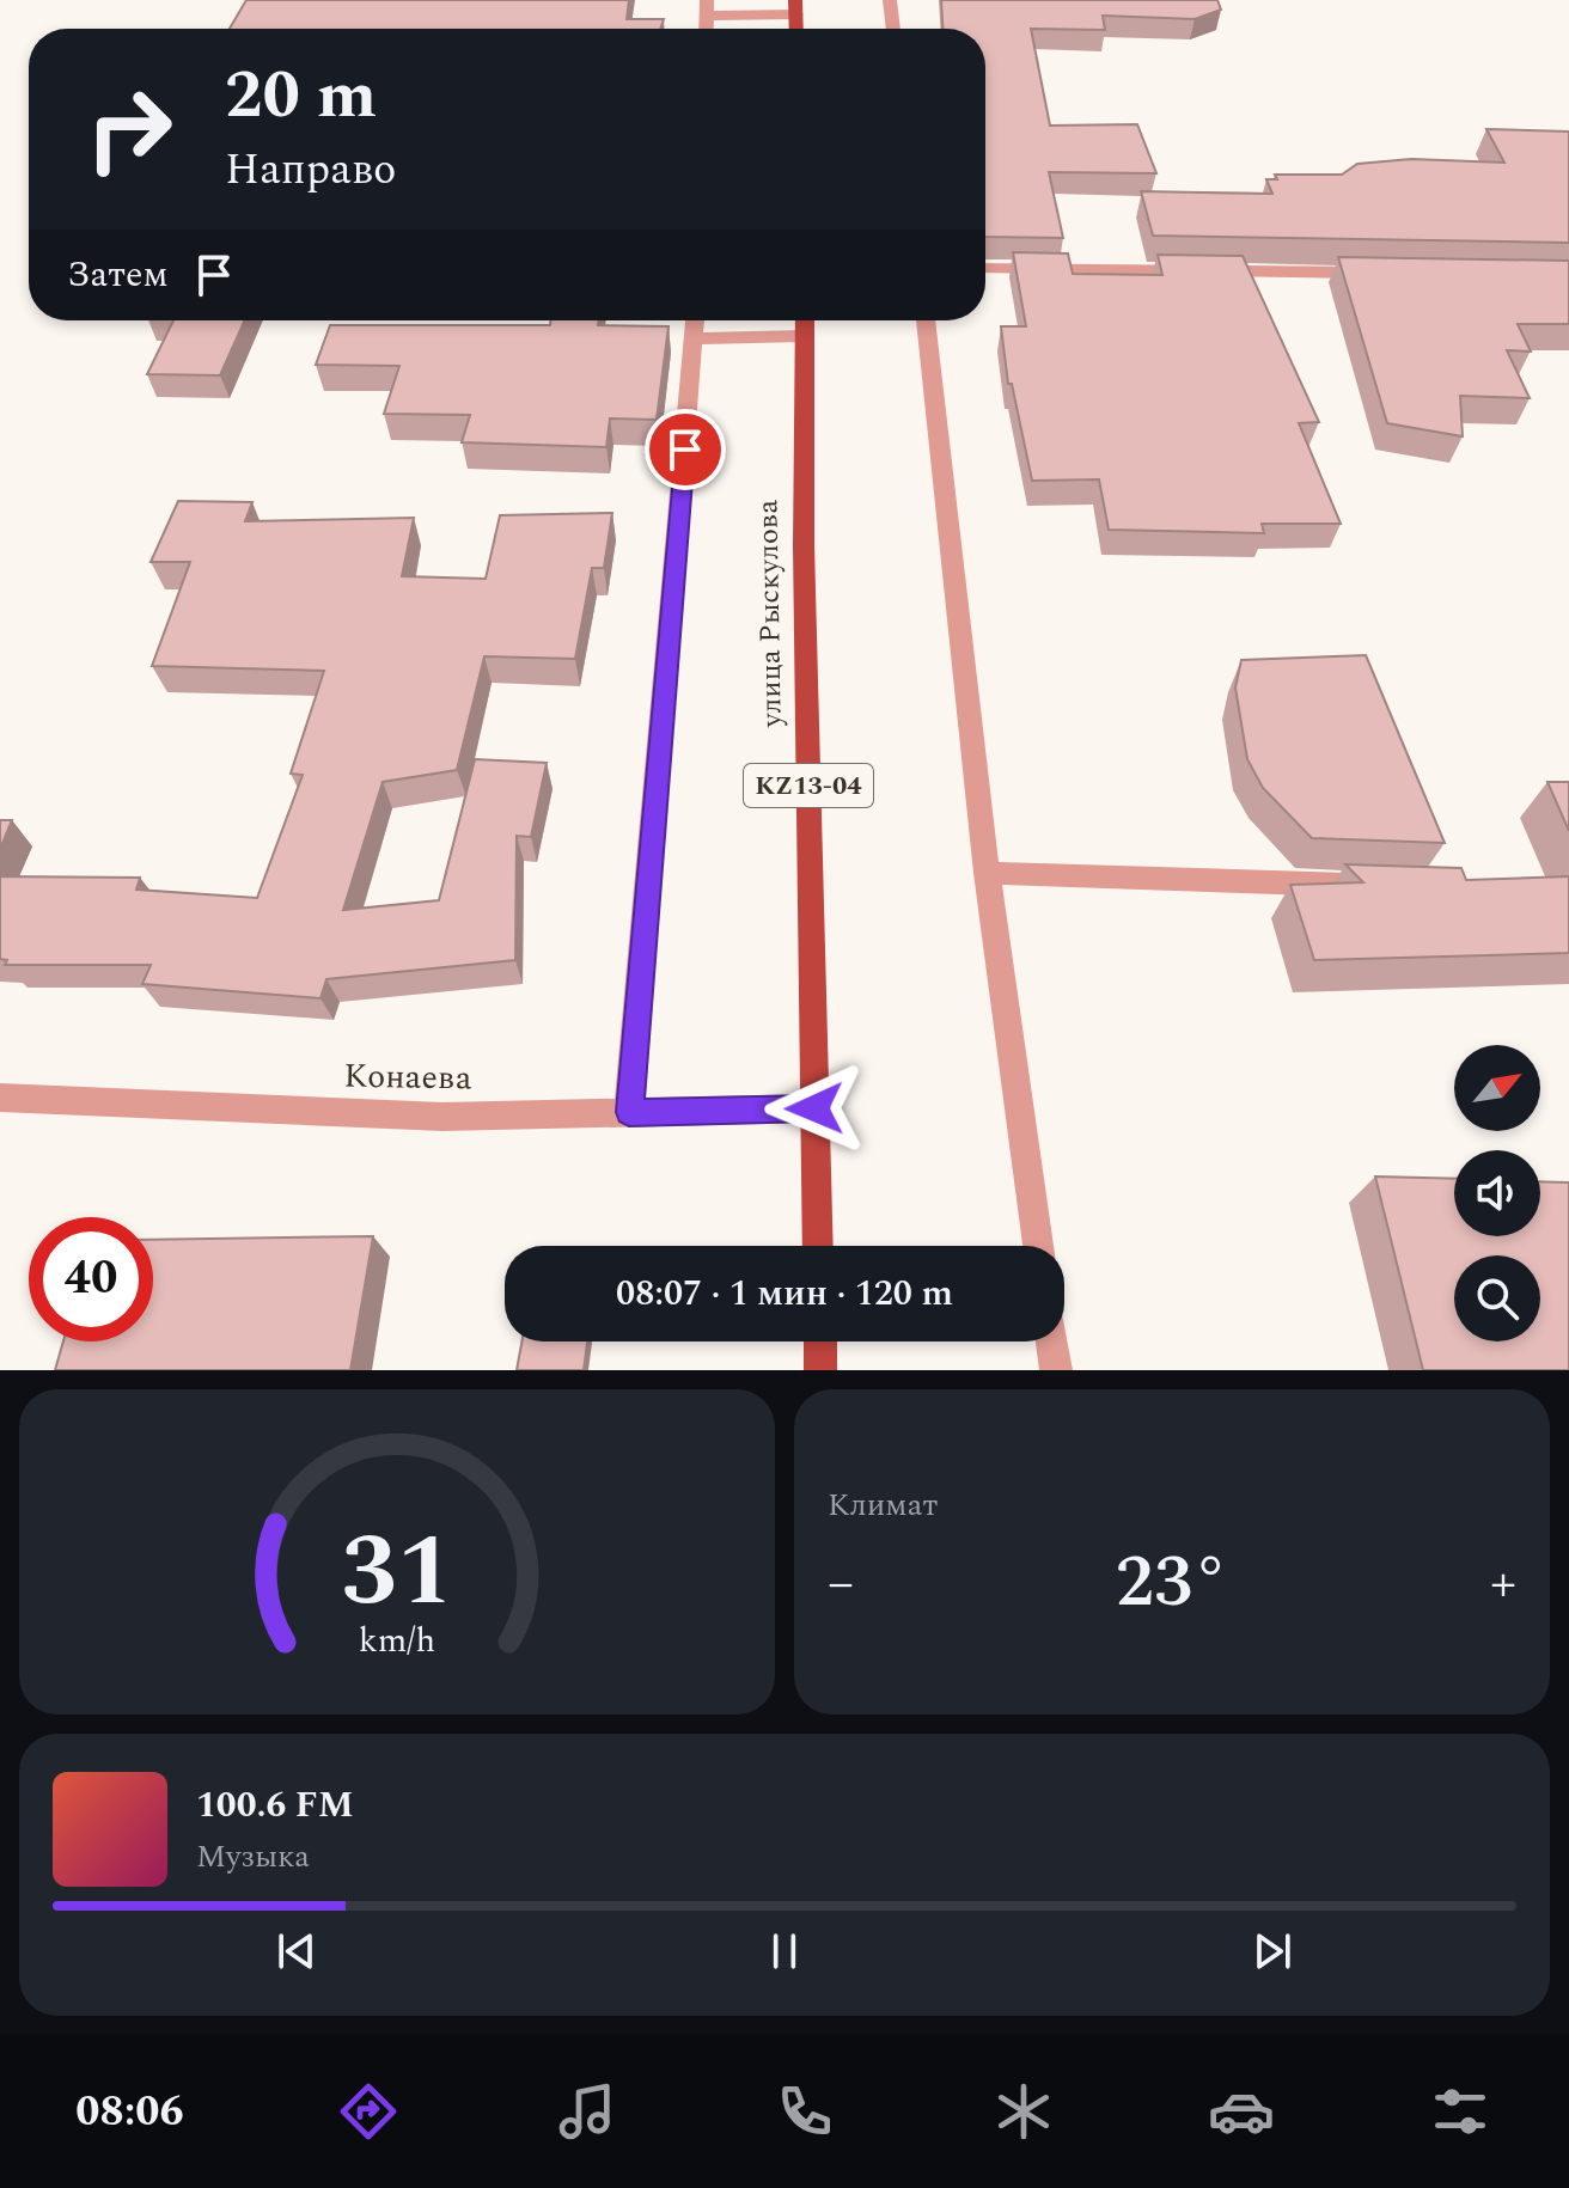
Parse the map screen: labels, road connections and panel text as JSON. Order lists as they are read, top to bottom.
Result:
{
  "streets": {
    "main road": ["улица Рыскулова", "KZ13-04"],
    "street": ["Конаева"]
  },
  "crossings": [
    ["улица Рыскулова", "Конаева"]
  ],
  "north": "top right",
  "page": {
    "turn": ["20 m", "Направо"],
    "then": "Затем",
    "limit": "40",
    "trip": "08:07 · 1 мин · 120 m",
    "tile": "Климат",
    "heat": ["−", "23°", "+"],
    "song": ["100.6 FM", "Музыка"],
    "tabs": "08:06",
    "gauge": ["31", "km/h"]
  }
}
